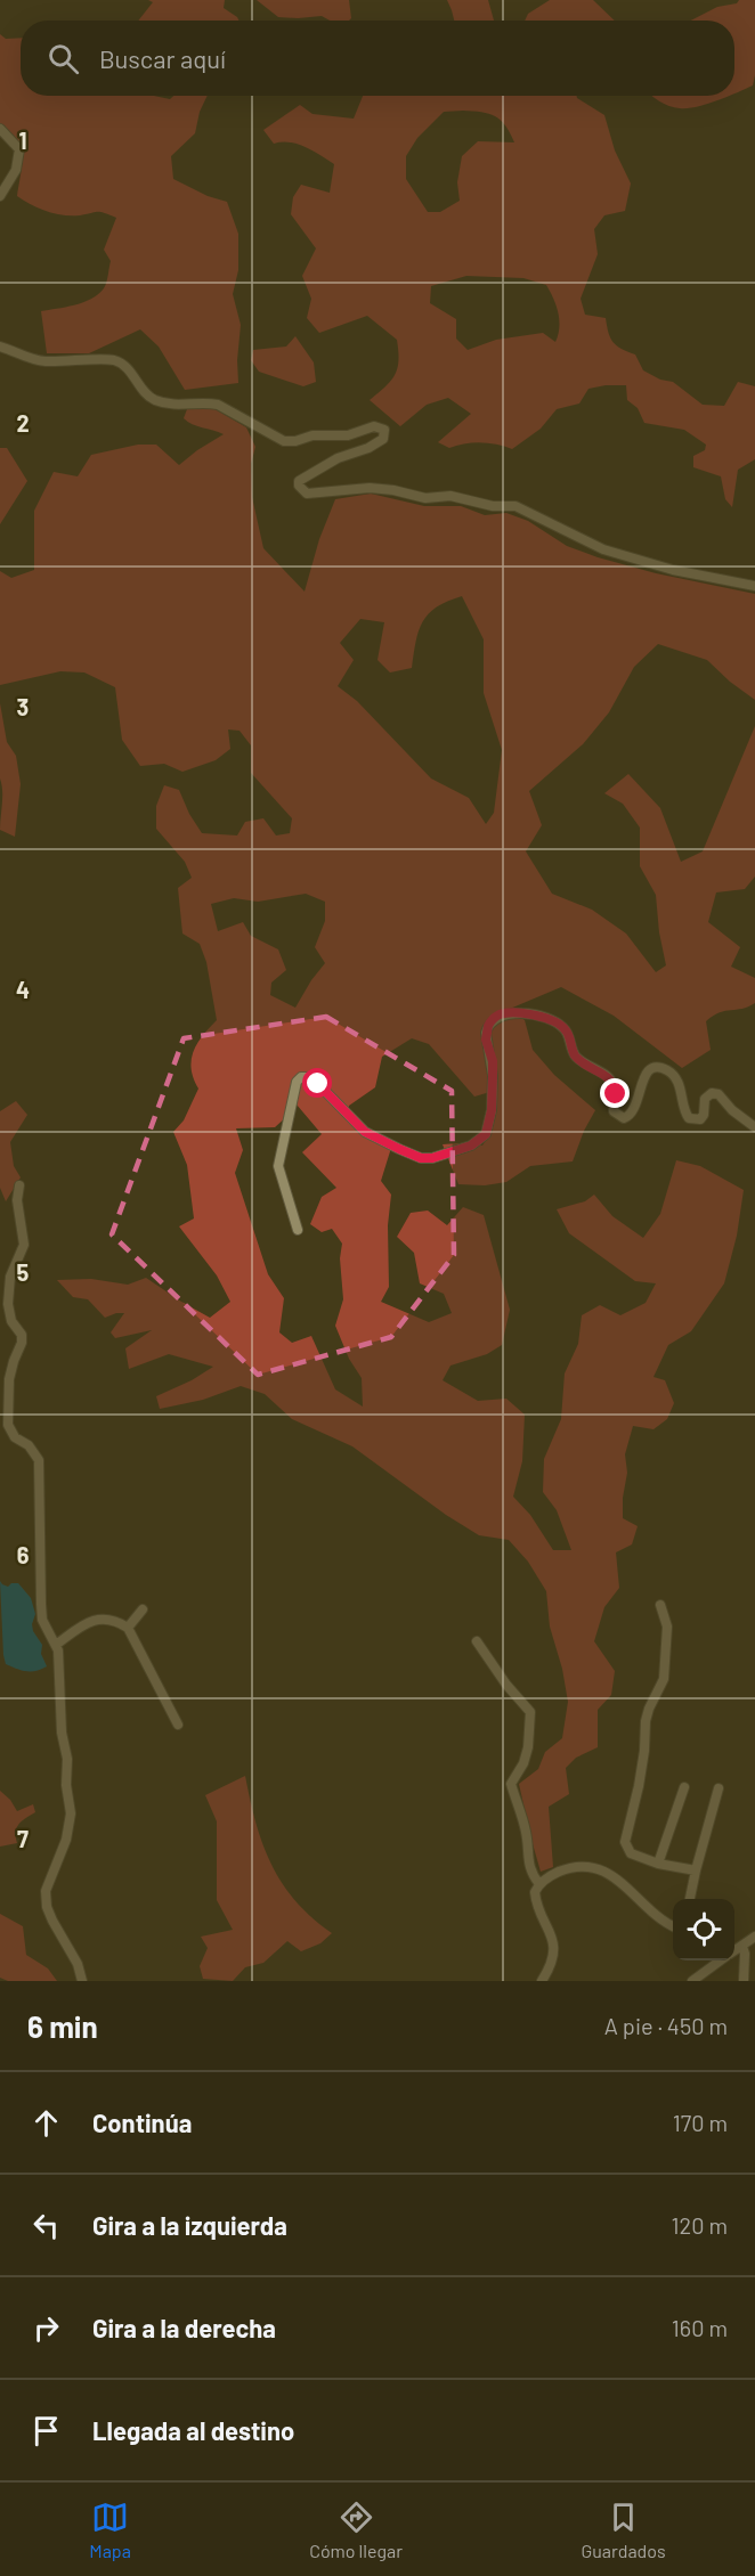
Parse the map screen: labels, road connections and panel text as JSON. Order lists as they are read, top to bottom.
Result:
{
  "page": {
    "search": "Buscar aquí",
    "heading": ["6 min", "A pie · 450 m"],
    "list": [
      ["Continúa", "170 m"],
      ["Gira a la izquierda", "120 m"],
      ["Gira a la derecha", "160 m"],
      "Llegada al destino"
    ],
    "nav": ["Mapa", "Cómo llegar", "Guardados"]
  },
  "grid": {
    "rows": [
      "1",
      "2",
      "3",
      "4",
      "5",
      "6",
      "7"
    ]
  }
}
